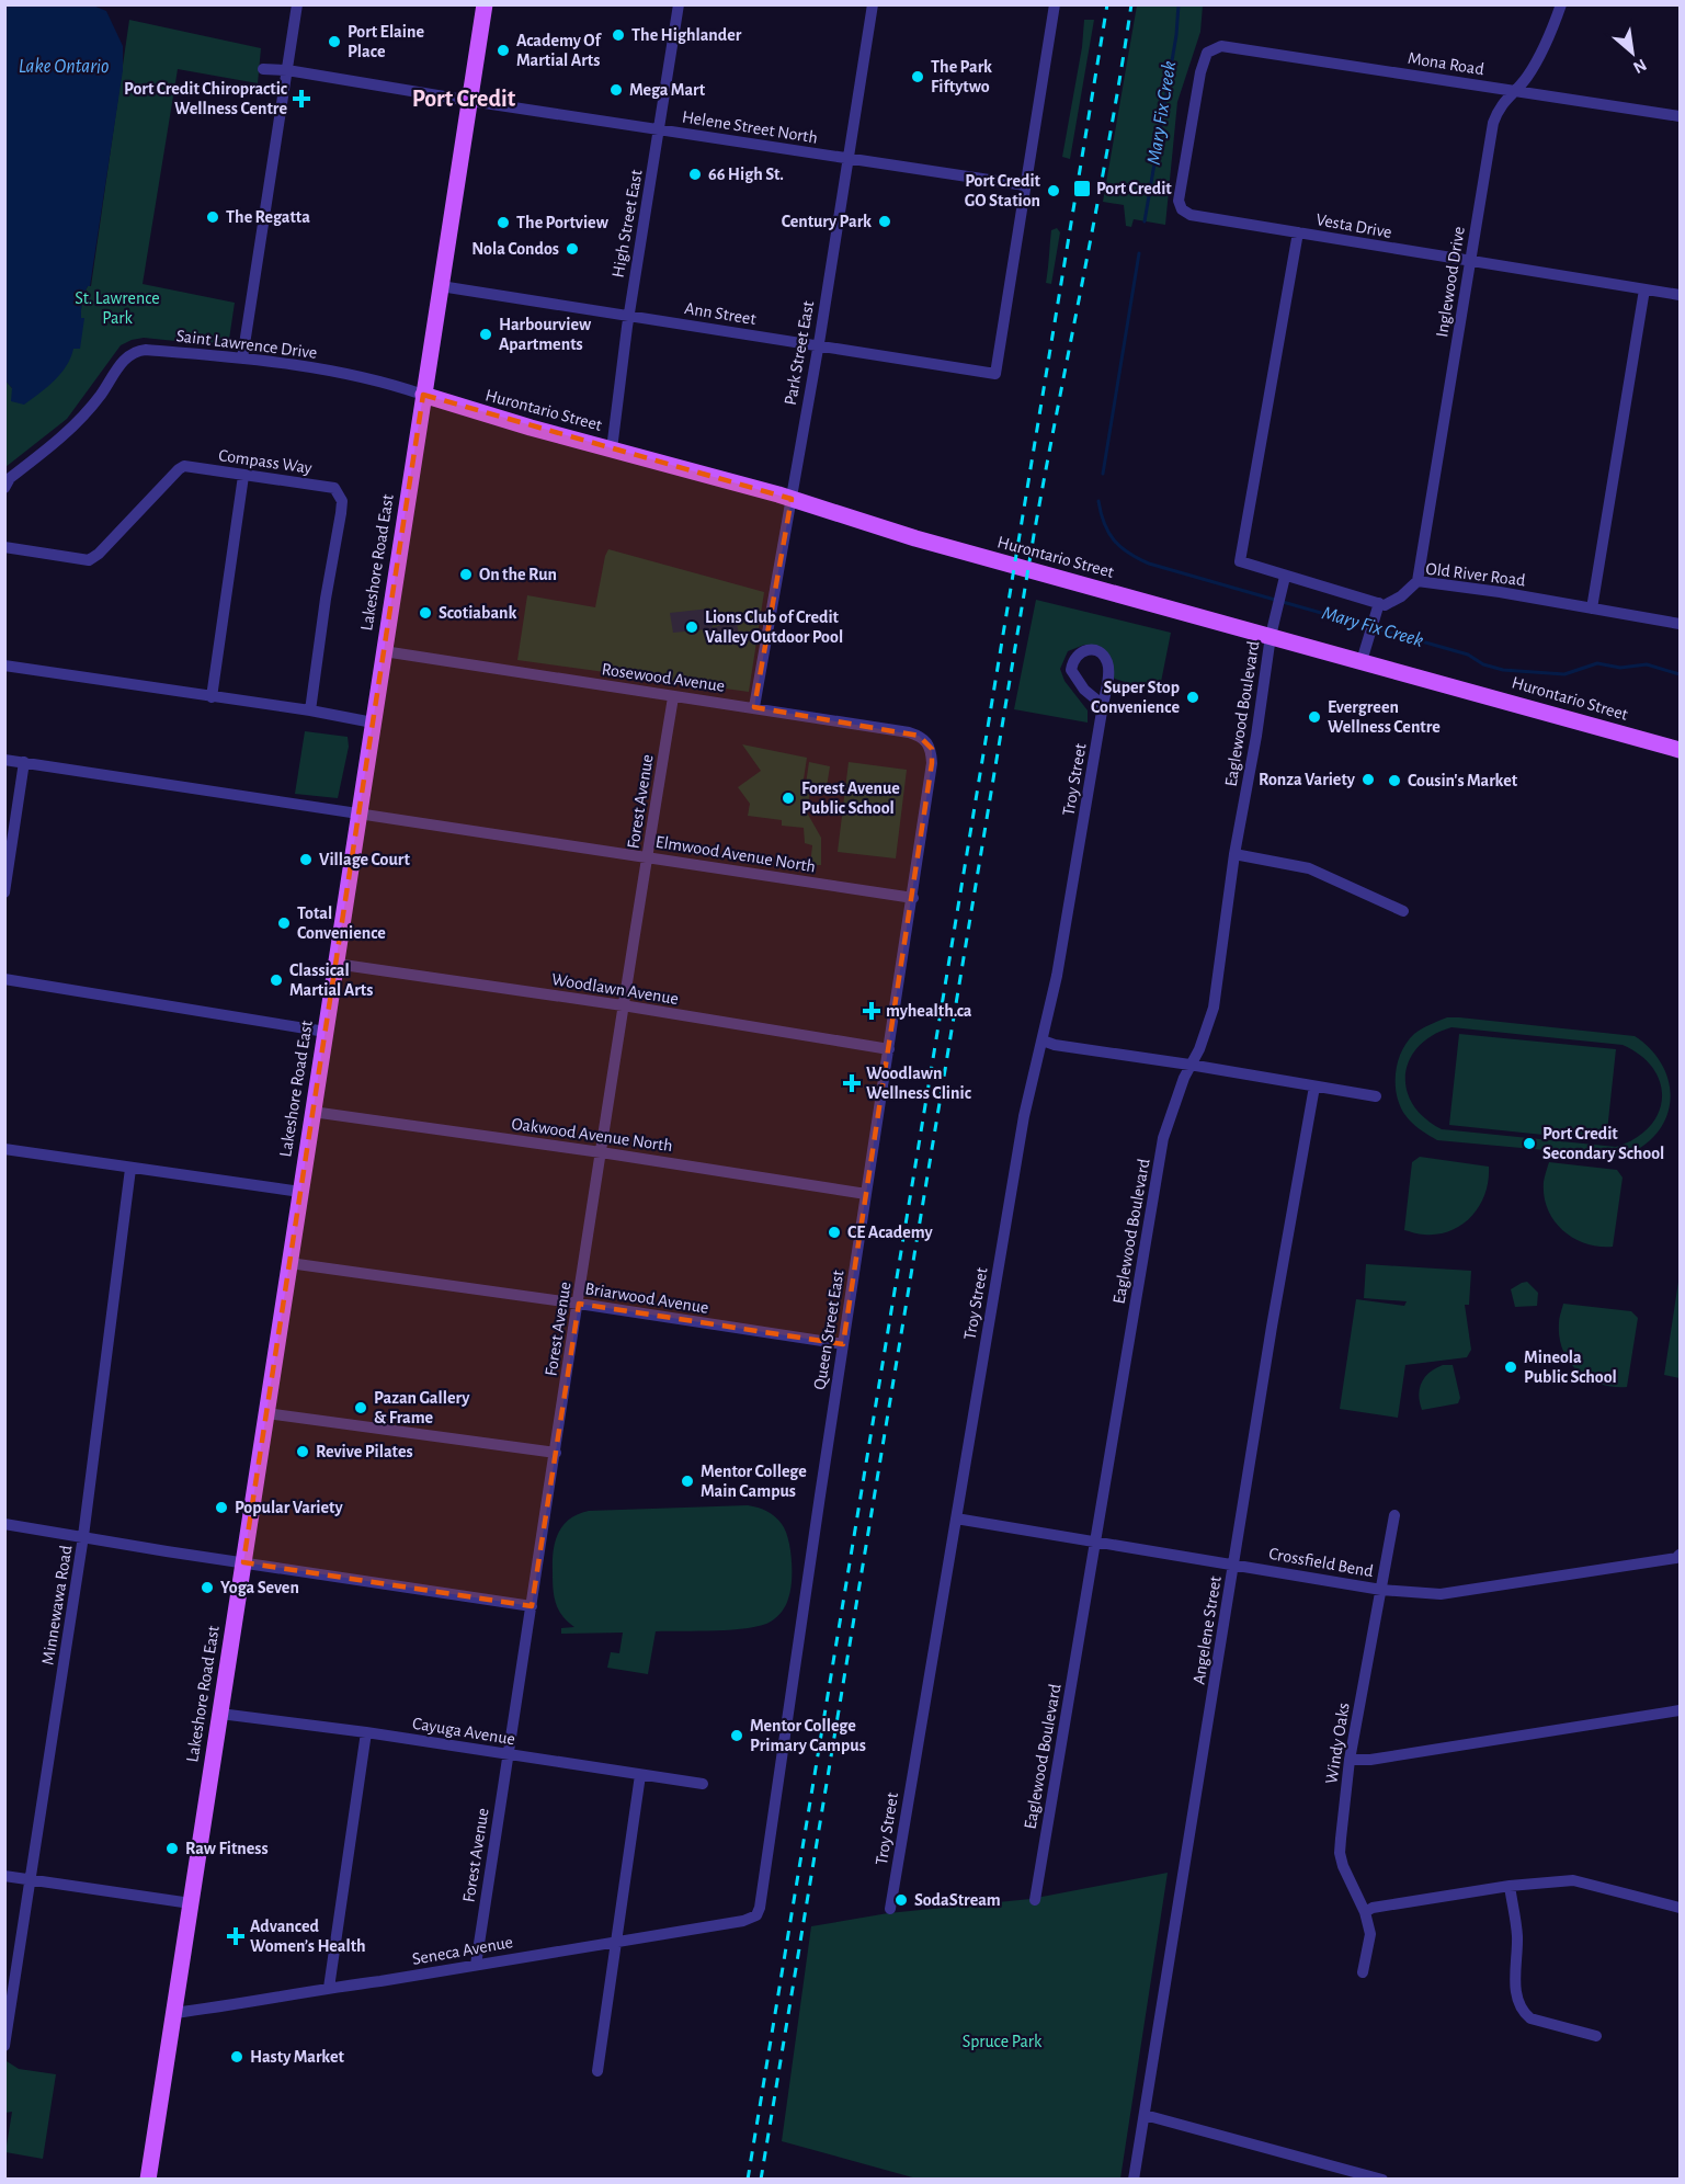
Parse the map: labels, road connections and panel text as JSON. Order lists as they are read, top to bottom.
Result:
{
  "streets": {
    "main road": ["Hurontario Street", "Lakeshore Road East"],
    "street": [
      "Mona Road",
      "Helene Street North",
      "High Street East",
      "Vesta Drive",
      "Inglewood Drive",
      "Ann Street",
      "Saint Lawrence Drive",
      "Park Street East",
      "Compass Way",
      "Old River Road",
      "Rosewood Avenue",
      "Eaglewood Boulevard",
      "Troy Street",
      "Forest Avenue",
      "Elmwood Avenue North",
      "Woodlawn Avenue",
      "Oakwood Avenue North",
      "Briarwood Avenue",
      "Queen Street East",
      "Crossfield Bend",
      "Minnewawa Road",
      "Angelene Street",
      "Cayuga Avenue",
      "Windy Oaks",
      "Seneca Avenue"
    ]
  },
  "crossings": [
    ["Mona Road", "Vesta Drive"],
    ["Mona Road", "Inglewood Drive"],
    ["Helene Street North", "High Street East"],
    ["Helene Street North", "Ann Street"],
    ["Helene Street North", "Park Street East"],
    ["Helene Street North", "Lakeshore Road East"],
    ["High Street East", "Ann Street"],
    ["High Street East", "Hurontario Street"],
    ["Vesta Drive", "Inglewood Drive"],
    ["Inglewood Drive", "Old River Road"],
    ["Ann Street", "Park Street East"],
    ["Ann Street", "Lakeshore Road East"],
    ["Saint Lawrence Drive", "Hurontario Street"],
    ["Saint Lawrence Drive", "Lakeshore Road East"],
    ["Park Street East", "Hurontario Street"],
    ["Park Street East", "Rosewood Avenue"],
    ["Hurontario Street", "Lakeshore Road East"],
    ["Hurontario Street", "Eaglewood Boulevard"],
    ["Lakeshore Road East", "Rosewood Avenue"],
    ["Lakeshore Road East", "Elmwood Avenue North"],
    ["Lakeshore Road East", "Woodlawn Avenue"],
    ["Lakeshore Road East", "Oakwood Avenue North"],
    ["Lakeshore Road East", "Briarwood Avenue"],
    ["Lakeshore Road East", "Cayuga Avenue"],
    ["Lakeshore Road East", "Seneca Avenue"],
    ["Rosewood Avenue", "Forest Avenue"],
    ["Rosewood Avenue", "Queen Street East"],
    ["Eaglewood Boulevard", "Crossfield Bend"],
    ["Troy Street", "Crossfield Bend"],
    ["Forest Avenue", "Elmwood Avenue North"],
    ["Forest Avenue", "Woodlawn Avenue"],
    ["Forest Avenue", "Oakwood Avenue North"],
    ["Forest Avenue", "Briarwood Avenue"],
    ["Forest Avenue", "Cayuga Avenue"],
    ["Forest Avenue", "Seneca Avenue"],
    ["Elmwood Avenue North", "Queen Street East"],
    ["Woodlawn Avenue", "Queen Street East"],
    ["Oakwood Avenue North", "Queen Street East"],
    ["Briarwood Avenue", "Queen Street East"],
    ["Queen Street East", "Seneca Avenue"],
    ["Crossfield Bend", "Angelene Street"],
    ["Crossfield Bend", "Windy Oaks"]
  ],
  "districts": ["Port Credit"],
  "water": ["Lake Ontario", "Mary Fix Creek"],
  "parks": ["St. Lawrence Park", "Spruce Park"],
  "places": {
    "other": [
      "The Highlander",
      "Port Elaine Place",
      "Academy Of Martial Arts",
      "The Park Fiftytwo",
      "Mega Mart",
      "66 High St.",
      "Port Credit GO Station",
      "The Regatta",
      "Century Park",
      "The Portview",
      "Nola Condos",
      "Harbourview Apartments",
      "On the Run",
      "Scotiabank",
      "Lions Club of Credit Valley Outdoor Pool",
      "Super Stop Convenience",
      "Evergreen Wellness Centre",
      "Ronza Variety",
      "Cousin's Market",
      "Forest Avenue Public School",
      "Village Court",
      "Total Convenience",
      "Classical Martial Arts",
      "Port Credit Secondary School",
      "CE Academy",
      "Mineola Public School",
      "Pazan Gallery & Frame",
      "Revive Pilates",
      "Mentor College Main Campus",
      "Popular Variety",
      "Yoga Seven",
      "Mentor College Primary Campus",
      "Raw Fitness",
      "SodaStream",
      "Hasty Market"
    ],
    "health": [
      "Port Credit Chiropractic Wellness Centre",
      "myhealth.ca",
      "Woodlawn Wellness Clinic",
      "Advanced Women’s Health"
    ],
    "transit": ["Port Credit"]
  },
  "north": "bottom right"
}
